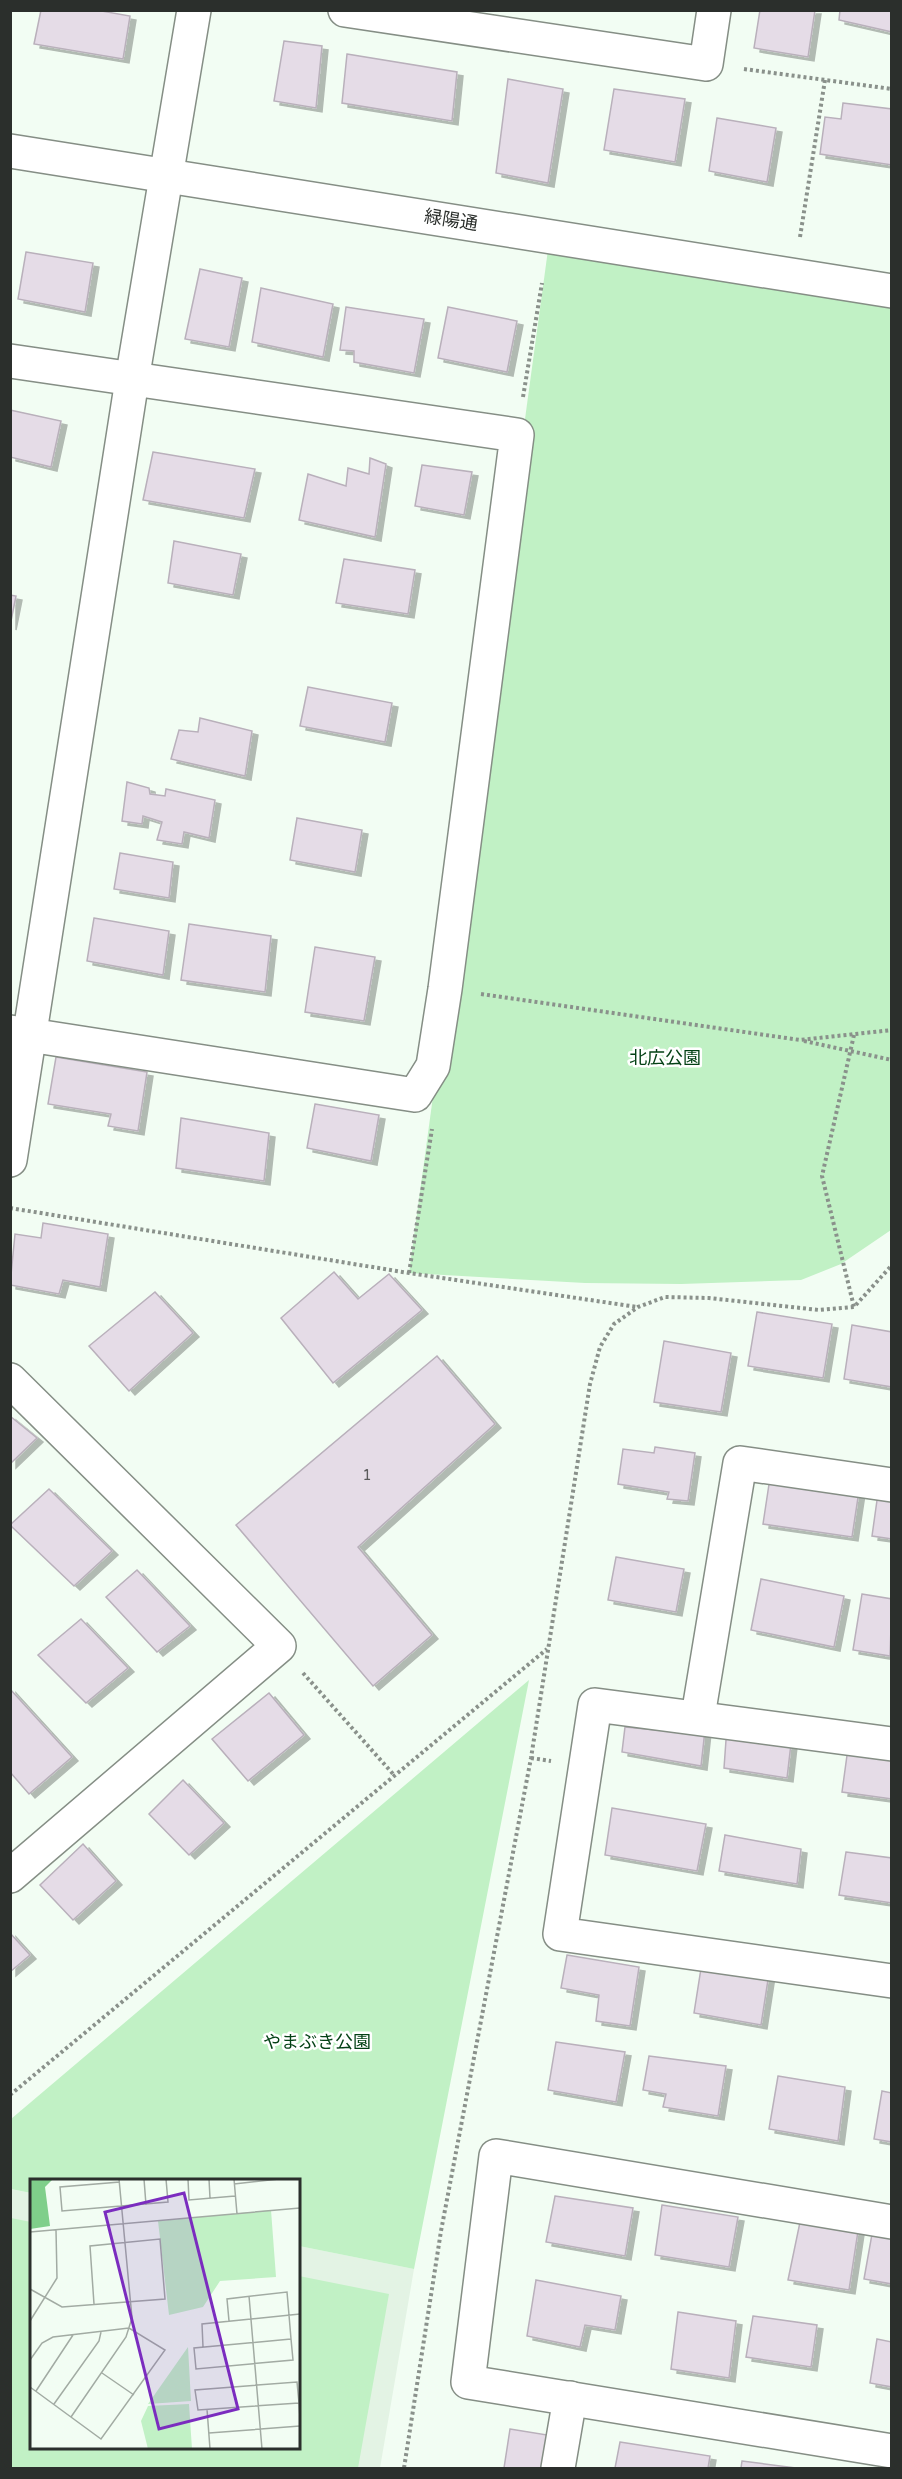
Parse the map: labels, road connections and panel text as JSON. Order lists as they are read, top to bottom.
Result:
{
  "streets": {
    "street": ["緑陽通"]
  },
  "parks": ["北広公園", "やまぶき公園"],
  "house_numbers": ["1"]
}
